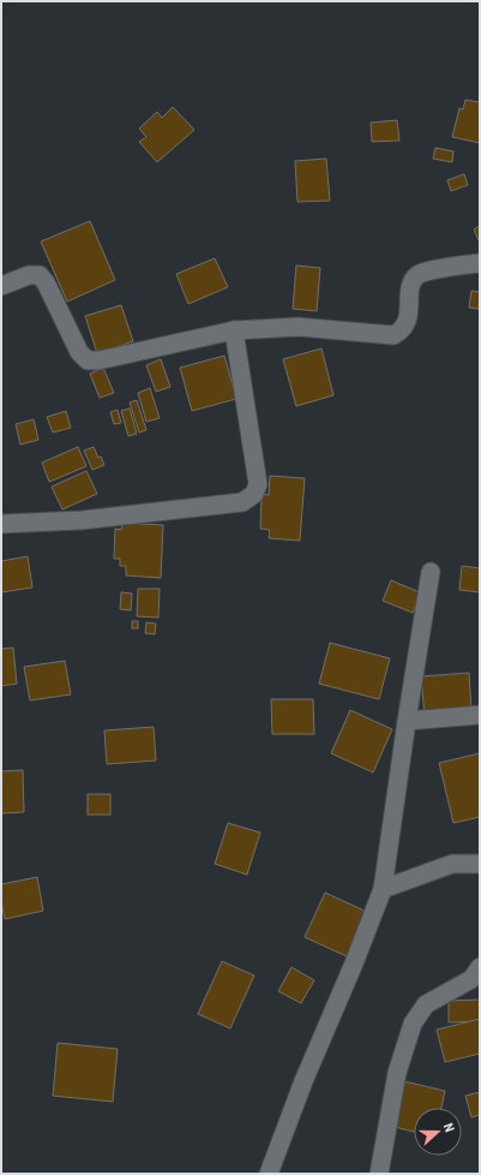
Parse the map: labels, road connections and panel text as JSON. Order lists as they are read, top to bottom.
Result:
{
  "north": "right"
}
